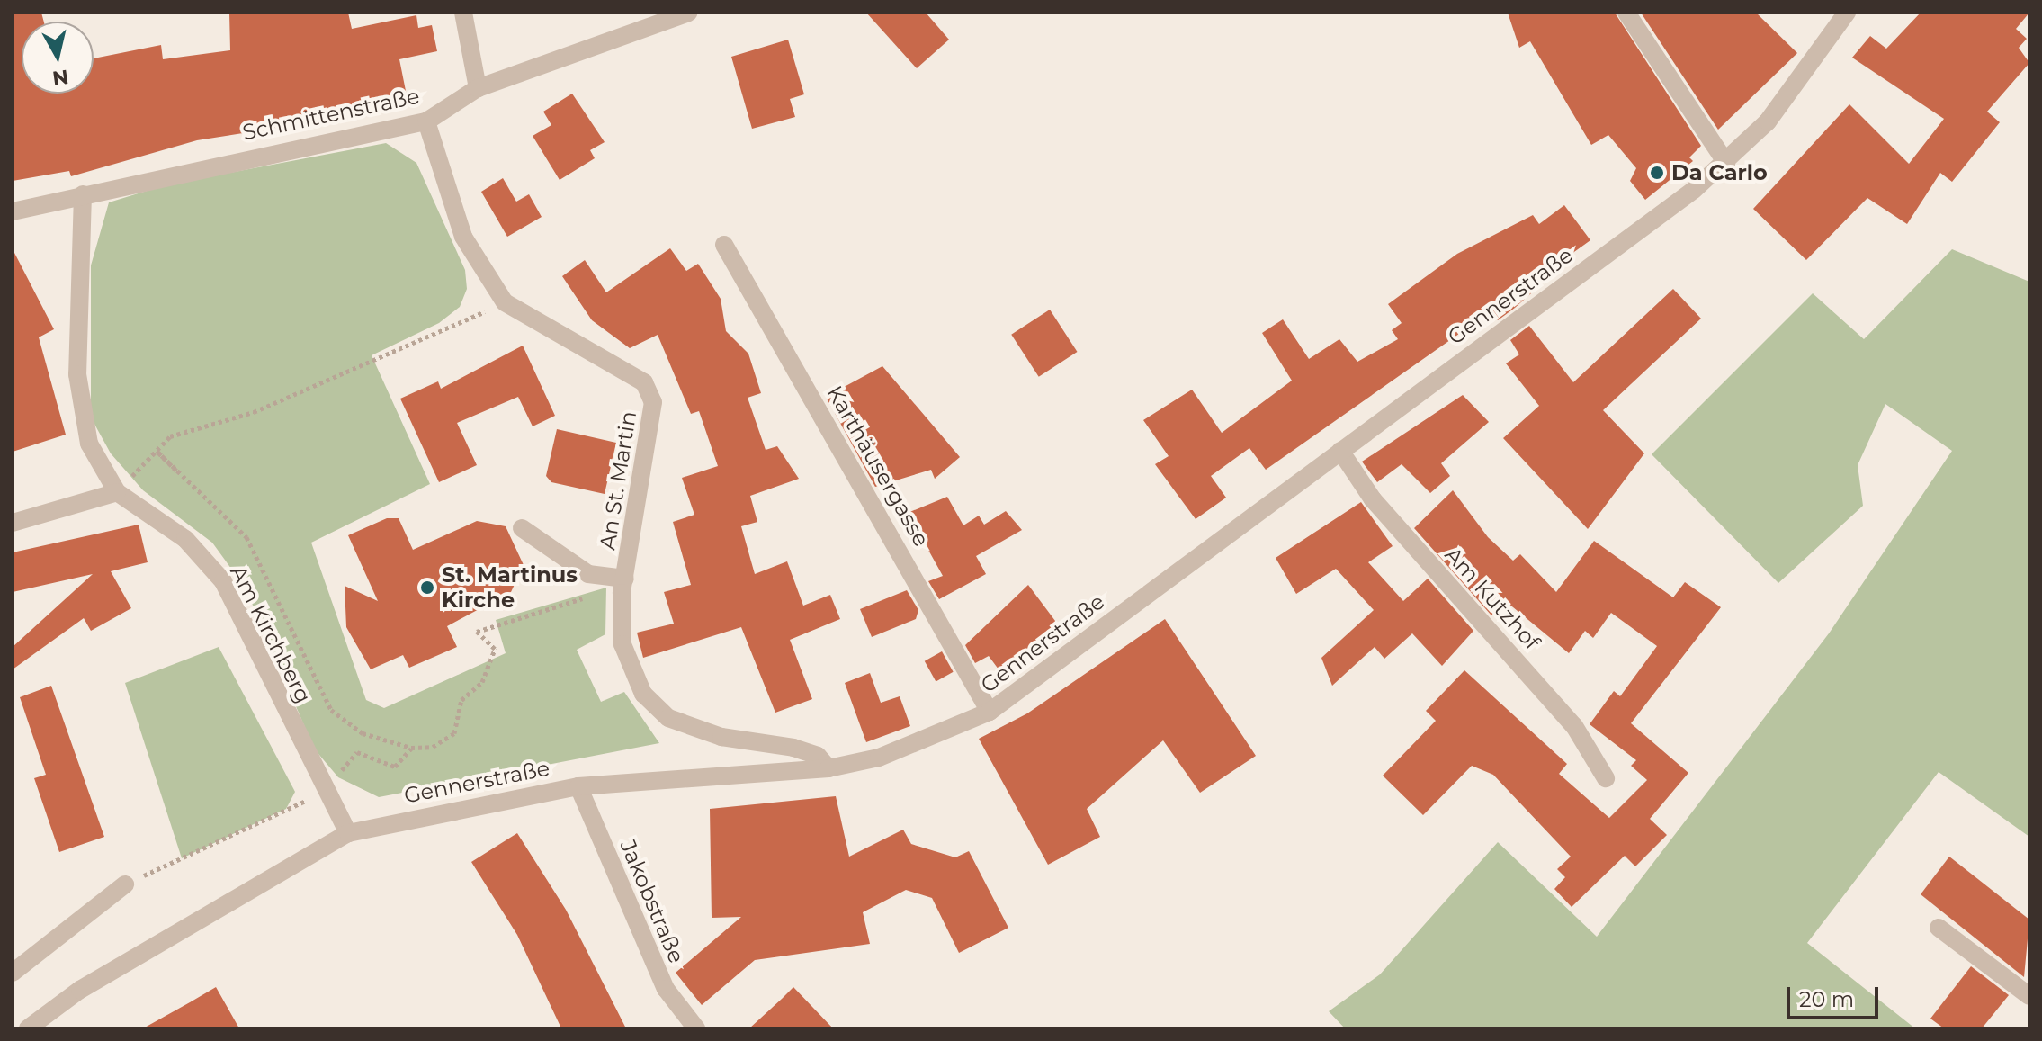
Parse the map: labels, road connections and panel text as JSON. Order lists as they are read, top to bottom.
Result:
{
  "streets": {
    "street": [
      "Schmittenstraße",
      "Gennerstraße",
      "Karthäusergasse",
      "An St. Martin",
      "Am Kutzhof",
      "Am Kirchberg",
      "Jakobstraße"
    ]
  },
  "crossings": [
    ["Schmittenstraße", "An St. Martin"],
    ["Schmittenstraße", "Am Kirchberg"],
    ["Gennerstraße", "Karthäusergasse"],
    ["Gennerstraße", "An St. Martin"],
    ["Gennerstraße", "Am Kutzhof"],
    ["Gennerstraße", "Am Kirchberg"],
    ["Gennerstraße", "Jakobstraße"]
  ],
  "places": ["Da Carlo", "St. Martinus Kirche"],
  "scale_bar": "20 m",
  "north": "bottom"
}
